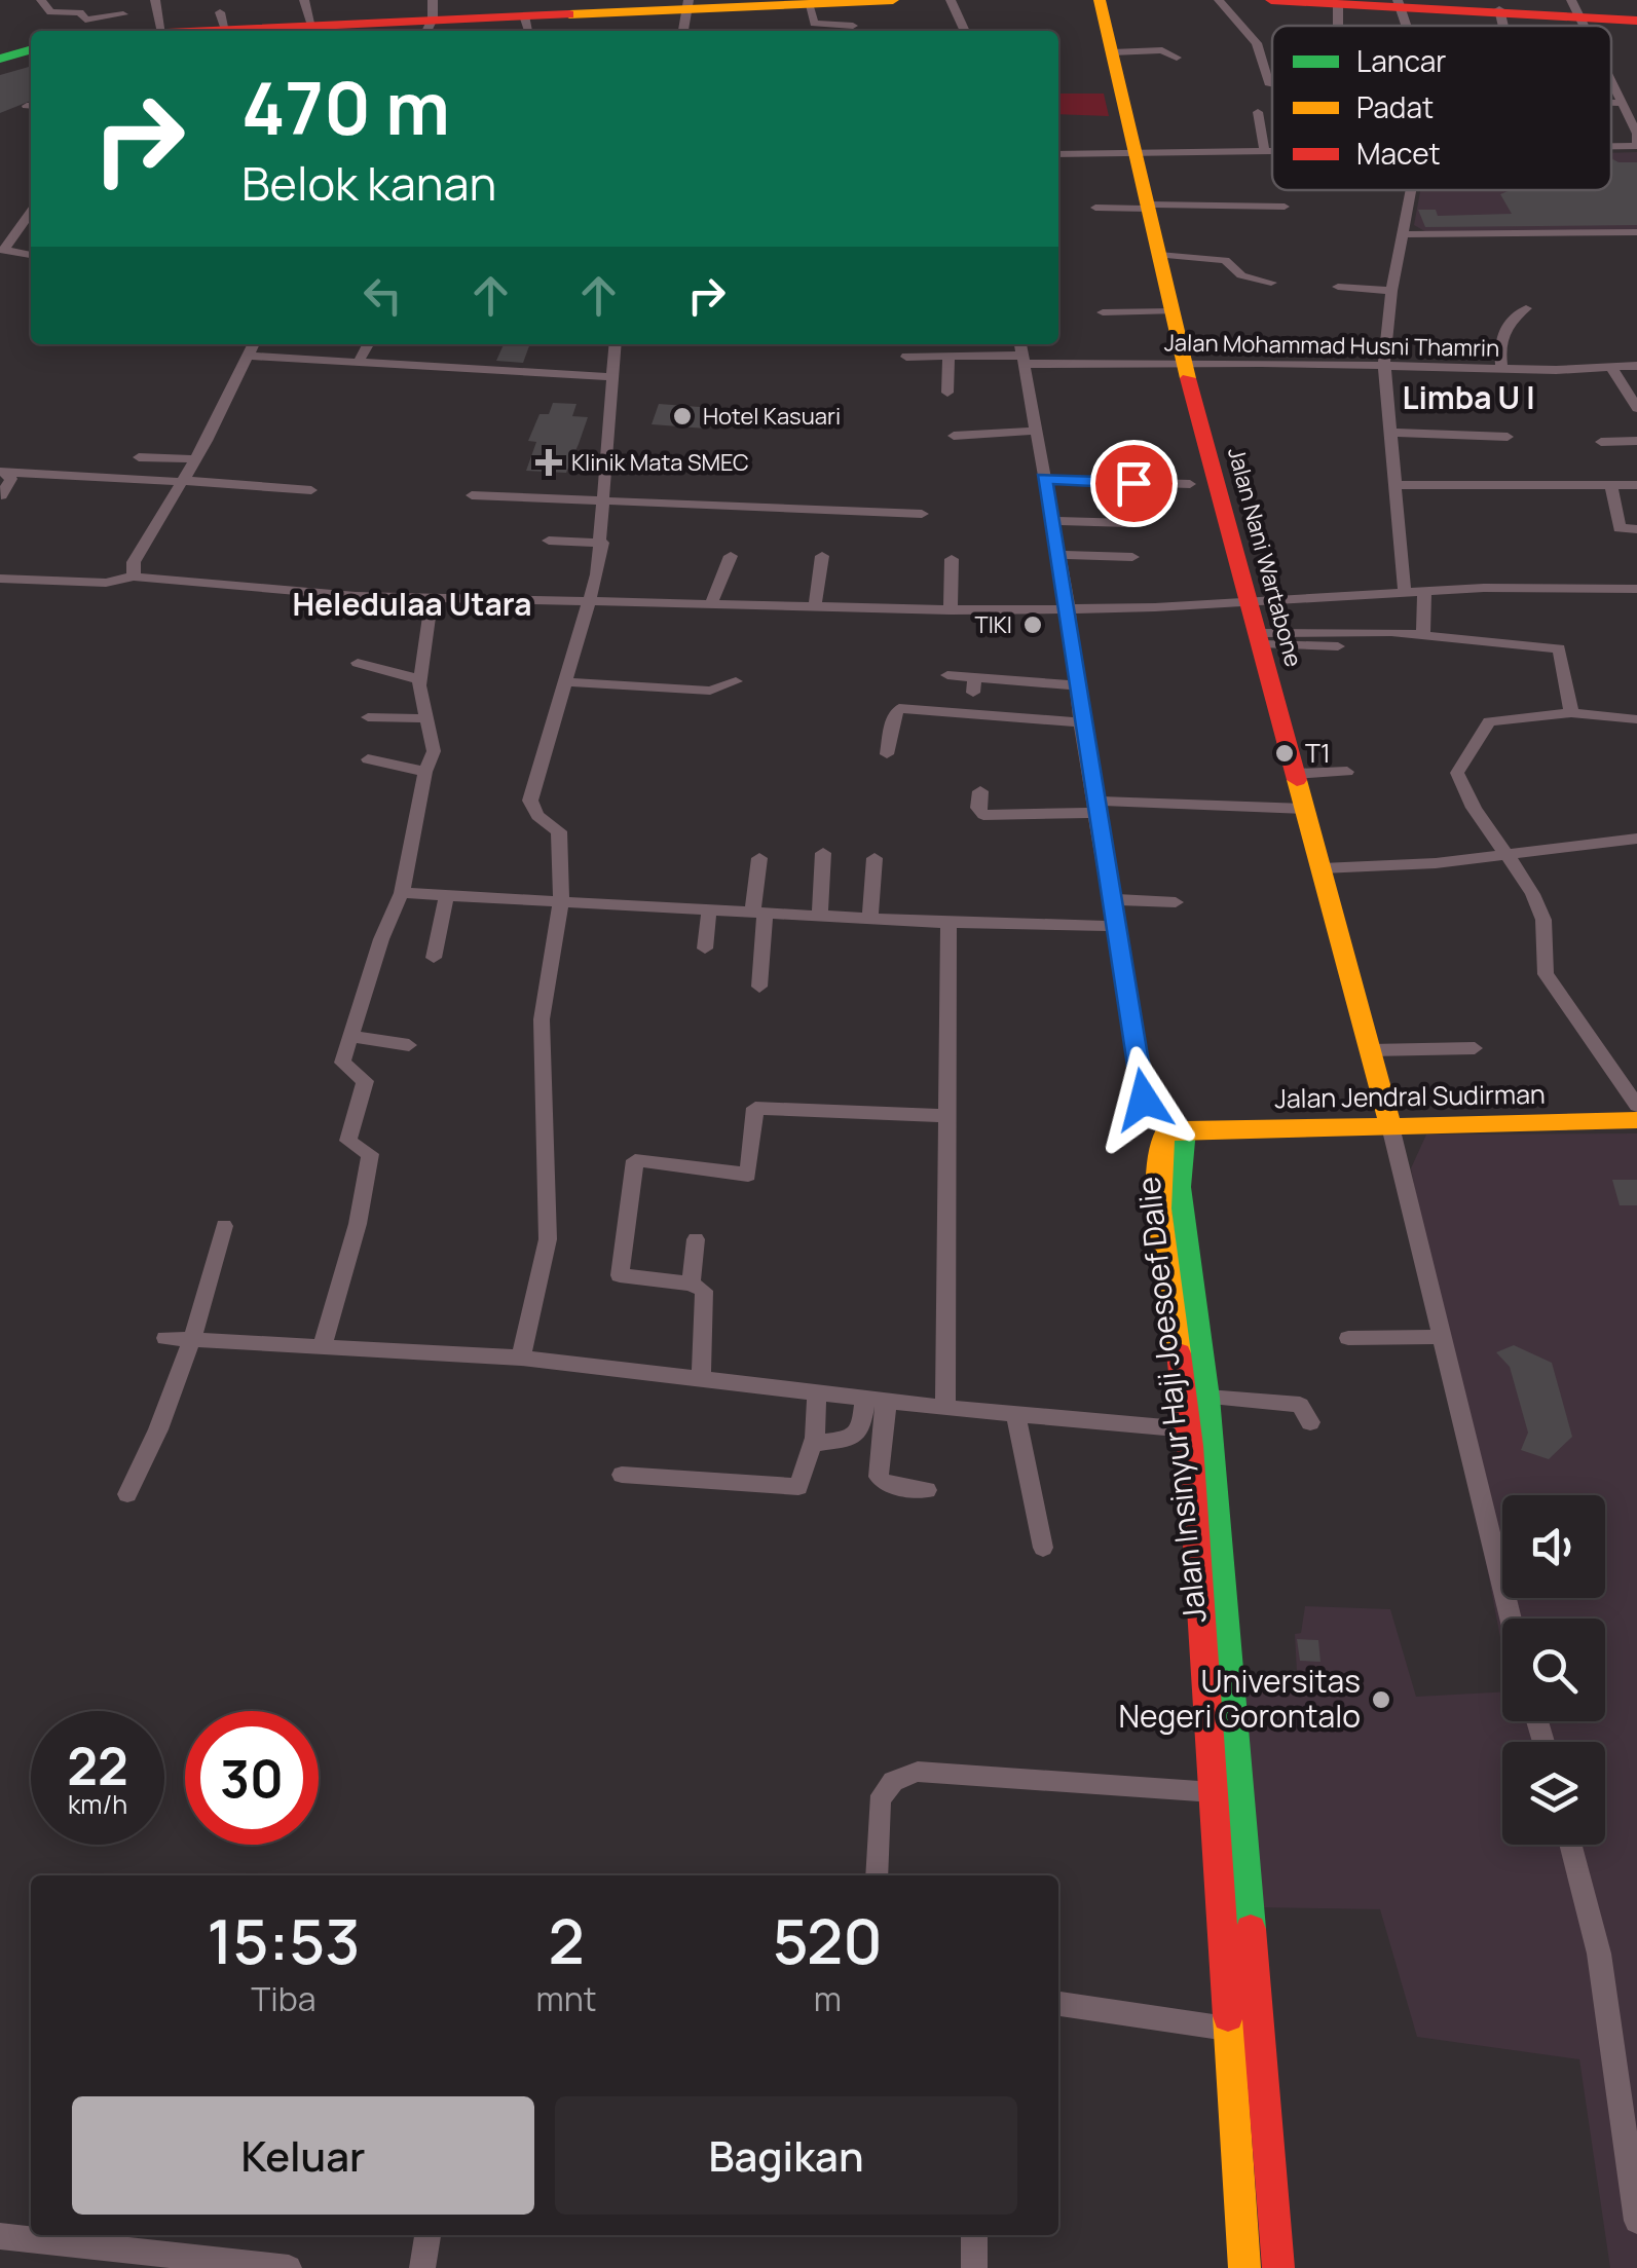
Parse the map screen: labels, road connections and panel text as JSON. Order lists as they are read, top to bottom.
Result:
{
  "streets": {
    "main road": ["Jalan Nani Wartabone", "Jalan Jendral Sudirman", "Jalan Insinyur Haji Joesoef Dalie"],
    "street": ["Jalan Mohammad Husni Thamrin"]
  },
  "crossings": [
    ["Jalan Mohammad Husni Thamrin", "Jalan Nani Wartabone"],
    ["Jalan Nani Wartabone", "Jalan Jendral Sudirman"],
    ["Jalan Jendral Sudirman", "Jalan Insinyur Haji Joesoef Dalie"]
  ],
  "districts": ["Limba U I", "Heledulaa Utara"],
  "places": {
    "other": [
      "Hotel Kasuari",
      "TIKI",
      "T1",
      "Universitas Negeri Gorontalo"
    ],
    "health": ["Klinik Mata SMEC"]
  },
  "legend": ["Lancar", "Padat", "Macet"],
  "page": {
    "turn": ["470 m", "Belok kanan"],
    "speed": "22 km/h",
    "limit": "30",
    "eta": [
      "15:53",
      "Tiba",
      "2",
      "mnt",
      "520",
      "m"
    ],
    "buttons": ["Keluar", "Bagikan"]
  }
}
